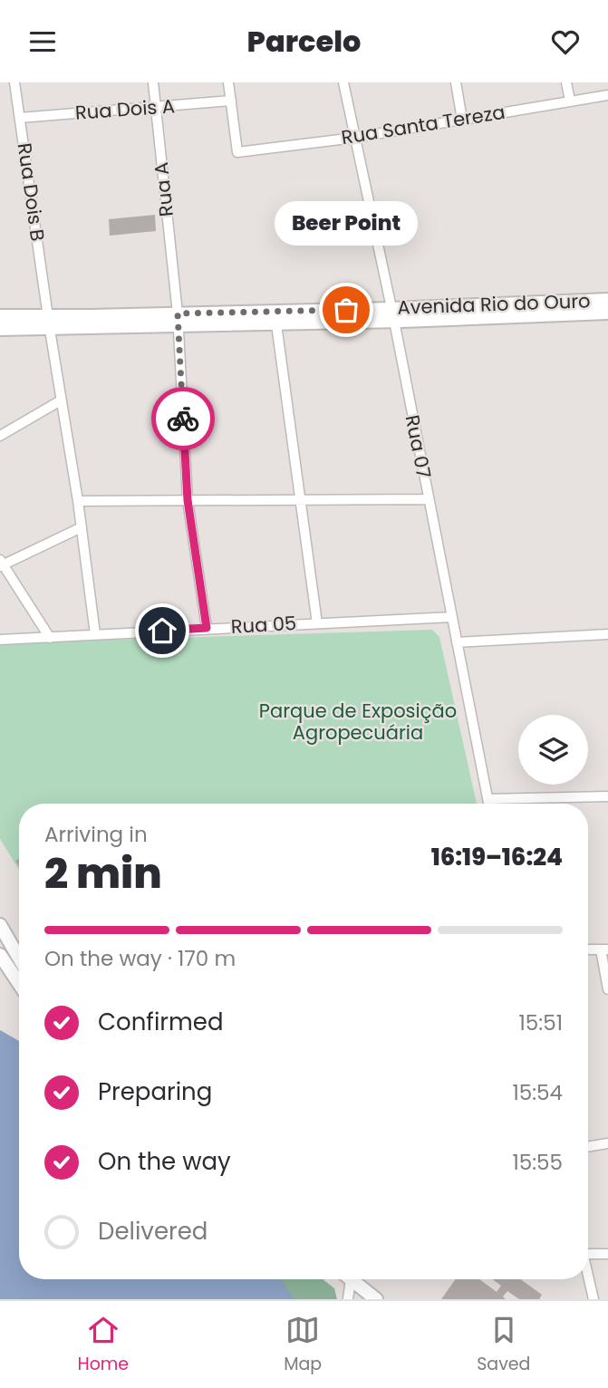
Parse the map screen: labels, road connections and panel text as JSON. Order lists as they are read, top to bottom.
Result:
{
  "streets": {
    "main road": ["Avenida Rio do Ouro"],
    "street": [
      "Rua Dois A",
      "Rua Santa Tereza",
      "Rua A",
      "Rua Dois B",
      "Rua 07",
      "Rua 05"
    ]
  },
  "crossings": [
    ["Rua Dois A", "Rua Santa Tereza"],
    ["Rua Dois A", "Rua A"],
    ["Rua Dois A", "Rua Dois B"],
    ["Rua Santa Tereza", "Rua 07"],
    ["Rua A", "Avenida Rio do Ouro"],
    ["Rua A", "Rua 05"],
    ["Rua Dois B", "Avenida Rio do Ouro"],
    ["Rua Dois B", "Rua 05"],
    ["Avenida Rio do Ouro", "Rua 07"],
    ["Rua 07", "Rua 05"]
  ],
  "parks": ["Parque de Exposição Agropecuária"],
  "places": ["Beer Point"],
  "page": {
    "header": "Parcelo",
    "bubble": "Beer Point",
    "heading": ["2 min", "Arriving in", "16:19–16:24"],
    "bar": "On the way · 170 m",
    "list": [
      ["Confirmed", "15:51"],
      ["Preparing", "15:54"],
      ["On the way", "15:55"],
      "Delivered"
    ],
    "tabs": ["Home", "Map", "Saved"]
  }
}
